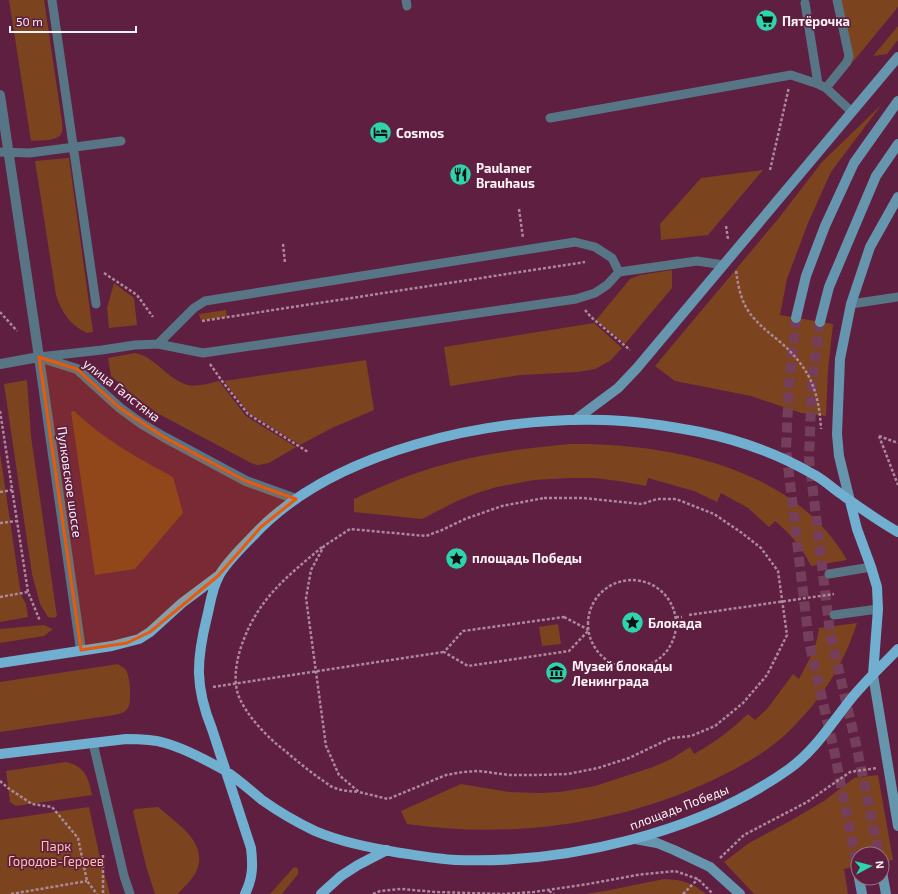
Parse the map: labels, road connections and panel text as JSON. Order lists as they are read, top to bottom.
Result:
{
  "streets": {
    "main road": ["площадь Победы"],
    "street": ["улица Галстяна", "Пулковское шоссе"]
  },
  "crossings": [
    ["улица Галстяна", "Пулковское шоссе"]
  ],
  "parks": ["Парк Городов-Героев"],
  "places": {
    "supermarket": ["Пятёрочка"],
    "hotel": ["Cosmos"],
    "restaurant": ["Paulaner Brauhaus"],
    "place": ["площадь Победы", "Блокада"],
    "museum": ["Музей блокады Ленинграда"]
  },
  "scale_bar": "50 m",
  "north": "right"
}
